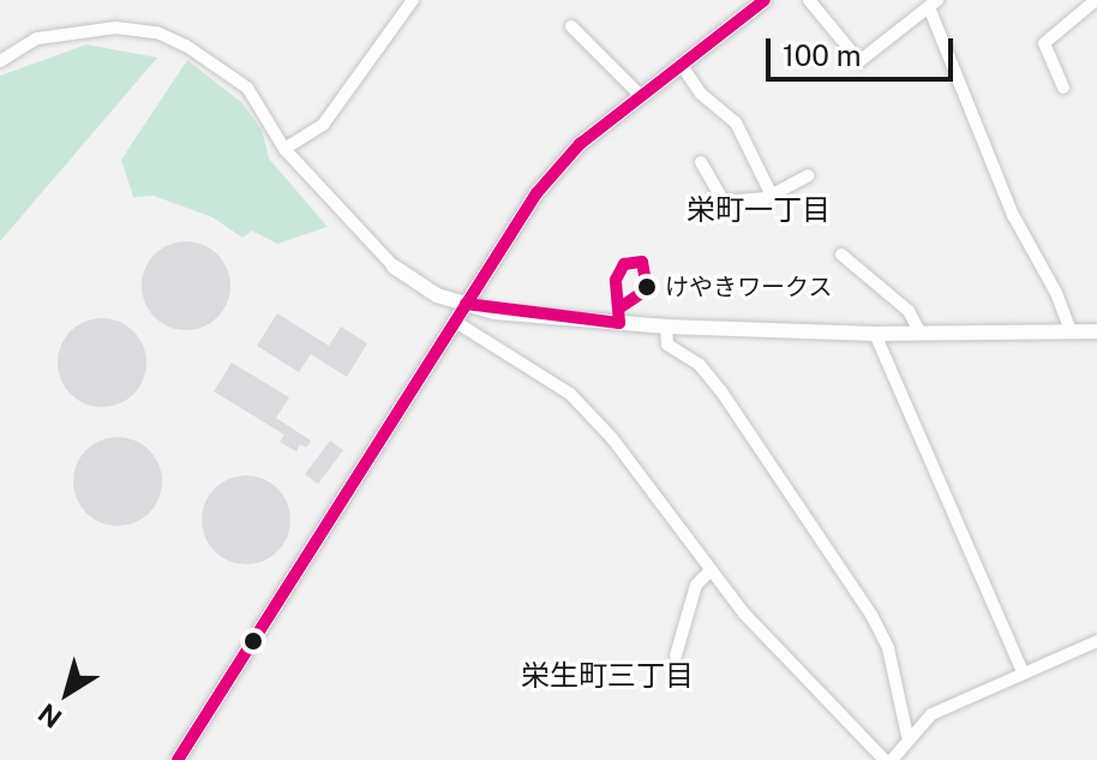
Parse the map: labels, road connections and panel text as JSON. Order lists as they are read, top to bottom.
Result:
{
  "districts": ["栄町一丁目", "栄生町三丁目"],
  "places": ["けやきワークス"],
  "scale_bar": "100 m",
  "north": "bottom left"
}
